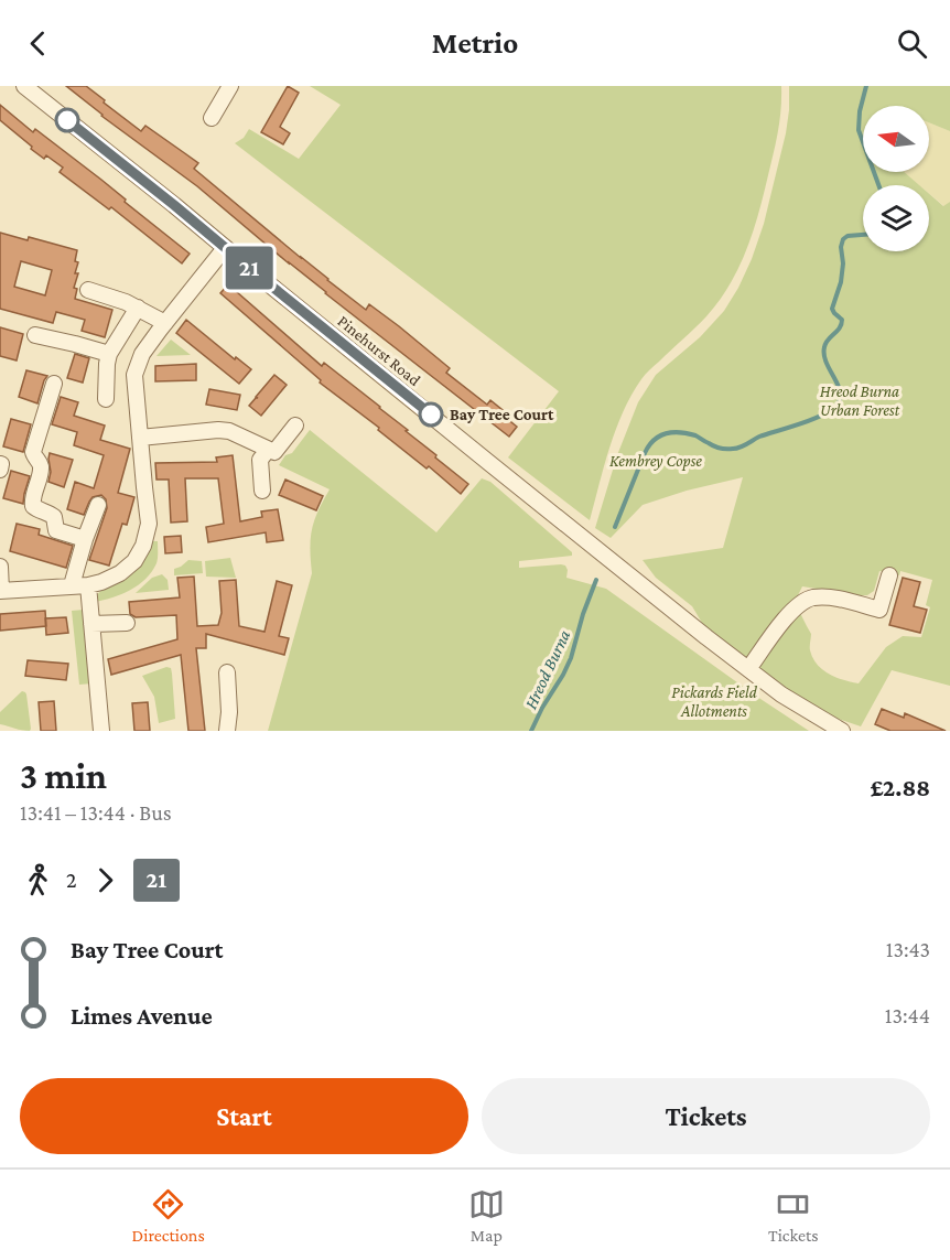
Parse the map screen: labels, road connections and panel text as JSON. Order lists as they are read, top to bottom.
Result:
{
  "streets": {
    "street": ["Pinehurst Road"]
  },
  "water": ["Hreod Burna"],
  "parks": ["Hreod Burna Urban Forest", "Kembrey Copse", "Pickards Field Allotments"],
  "places": ["Bay Tree Court"],
  "lines": ["bus line 21"],
  "north": "left",
  "page": {
    "header": "Metrio",
    "on_map": "21",
    "heading": ["3 min", "13:41 – 13:44 · Bus", "£2.88"],
    "legs": ["2", "21"],
    "list": [
      {
        "name": "Bay Tree Court",
        "value": "13:43"
      },
      {
        "name": "Limes Avenue",
        "value": "13:44"
      }
    ],
    "buttons": ["Start", "Tickets"],
    "tabs": ["Directions", "Map", "Tickets"]
  }
}
